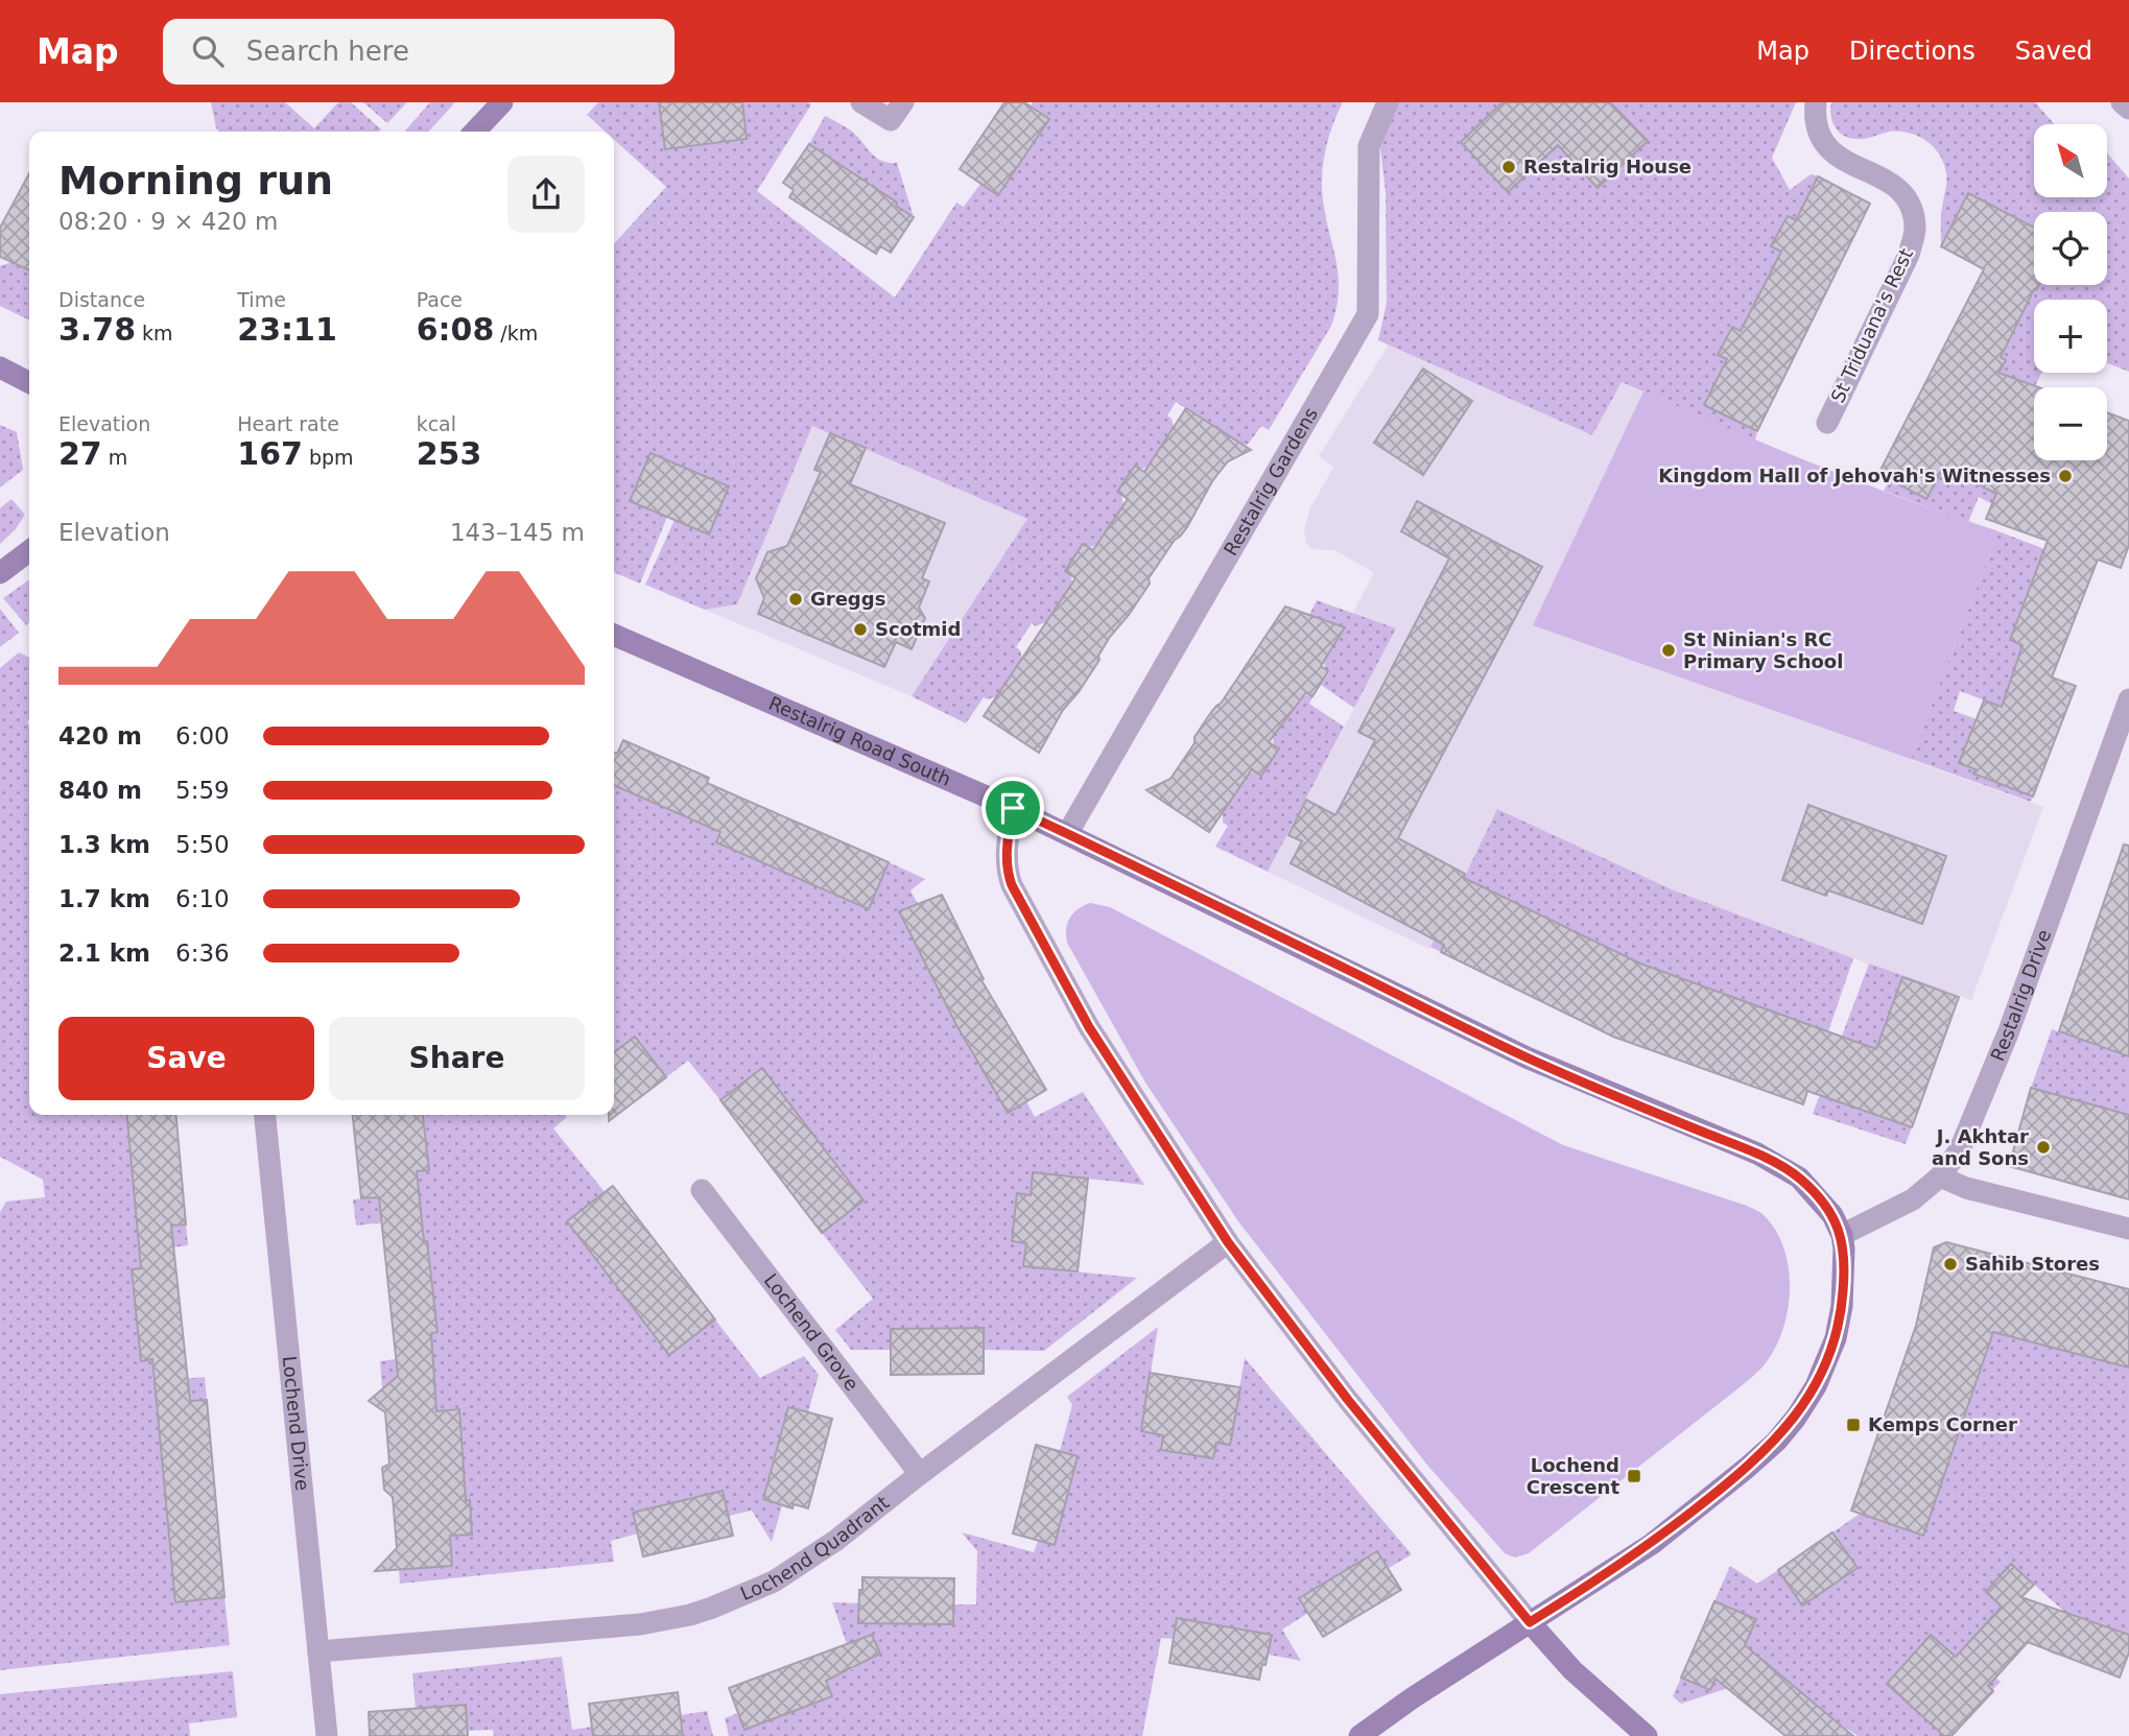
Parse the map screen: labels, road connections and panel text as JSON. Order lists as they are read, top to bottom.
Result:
{
  "streets": {
    "street": [
      "St Triduana's Rest",
      "Restalrig Gardens",
      "Restalrig Road South",
      "Restalrig Drive",
      "Lochend Grove",
      "Lochend Drive",
      "Lochend Quadrant"
    ]
  },
  "crossings": [
    ["Restalrig Gardens", "Restalrig Road South"],
    ["Restalrig Road South", "Restalrig Drive"],
    ["Lochend Grove", "Lochend Quadrant"],
    ["Lochend Drive", "Lochend Quadrant"]
  ],
  "places": {
    "other": [
      "Restalrig House",
      "Kingdom Hall of Jehovah's Witnesses",
      "Greggs",
      "Scotmid",
      "St Ninian's RC Primary School",
      "J. Akhtar and Sons",
      "Sahib Stores"
    ],
    "transit": ["Kemps Corner", "Lochend Crescent"]
  },
  "north": "top left",
  "page": {
    "header": "Map",
    "search": "Search here",
    "nav": ["Map", "Directions", "Saved"],
    "map_buttons": ["+", "−"],
    "heading": ["Morning run", "08:20 · 9 × 420 m"],
    "stats": [
      ["Distance", "3.78 km"],
      ["Time", "23:11"],
      ["Pace", "6:08 /km"],
      ["Elevation", "27 m"],
      ["Heart rate", "167 bpm"],
      ["kcal", "253"]
    ],
    "chart": ["Elevation", "143–145 m"],
    "list": [
      {
        "name": "420 m",
        "note": "6:00"
      },
      {
        "name": "840 m",
        "note": "5:59"
      },
      {
        "name": "1.3 km",
        "note": "5:50"
      },
      {
        "name": "1.7 km",
        "note": "6:10"
      },
      {
        "name": "2.1 km",
        "note": "6:36"
      }
    ],
    "buttons": ["Save", "Share"]
  }
}
